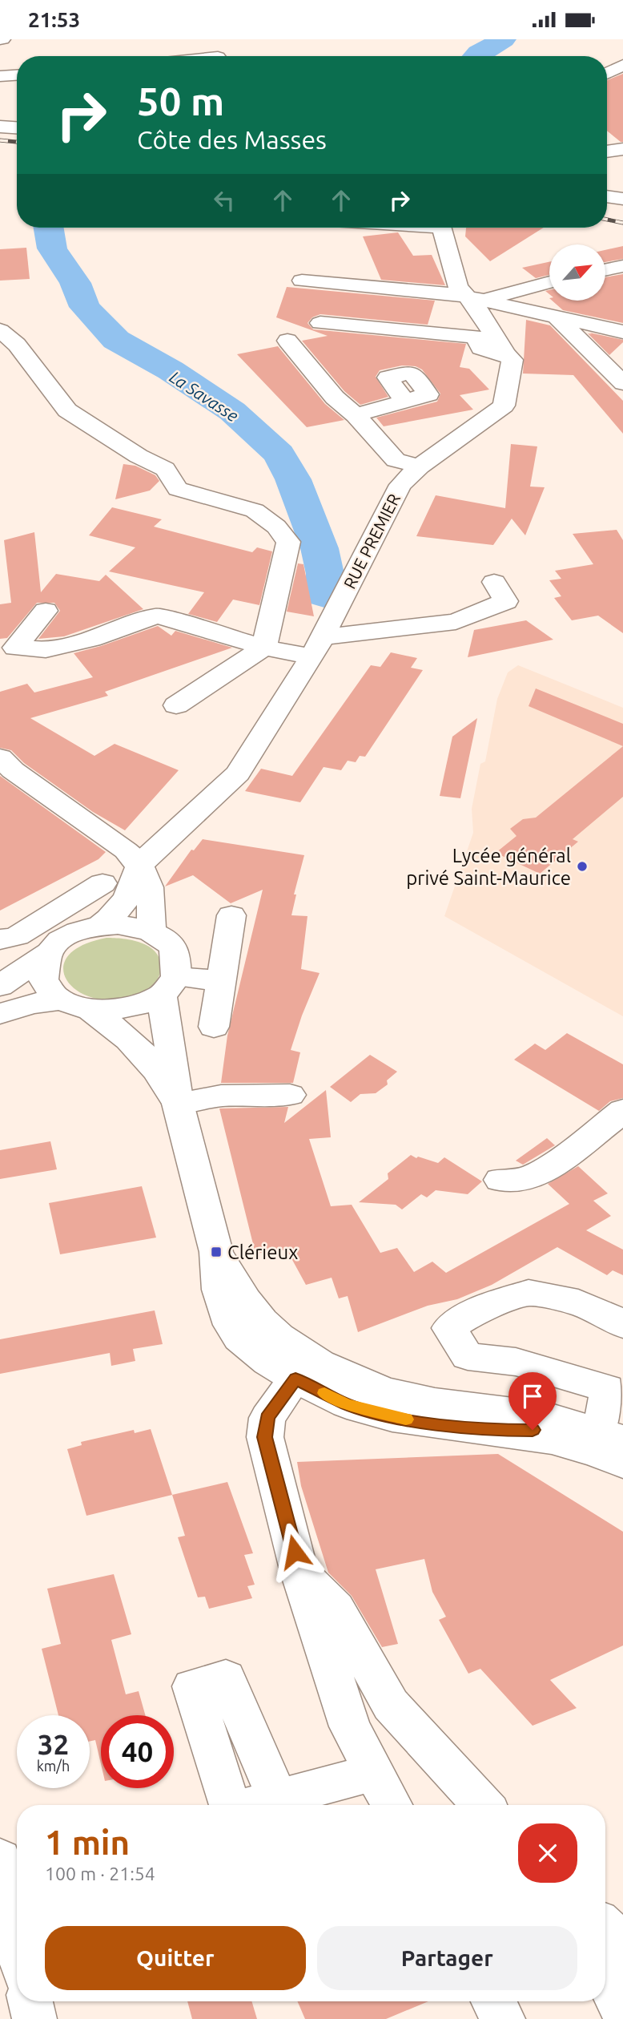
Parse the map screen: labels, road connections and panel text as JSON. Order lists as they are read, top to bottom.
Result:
{
  "streets": {
    "street": ["RUE PREMIER"]
  },
  "water": ["La Savasse"],
  "places": {
    "other": ["Lycée général privé Saint-Maurice"],
    "transit": ["Clérieux"]
  },
  "north": "top right",
  "page": {
    "status": "21:53",
    "turn": ["50 m", "Côte des Masses"],
    "speed": "32 km/h",
    "limit": "40",
    "heading": ["1 min", "100 m · 21:54"],
    "buttons": ["Quitter", "Partager"]
  }
}
